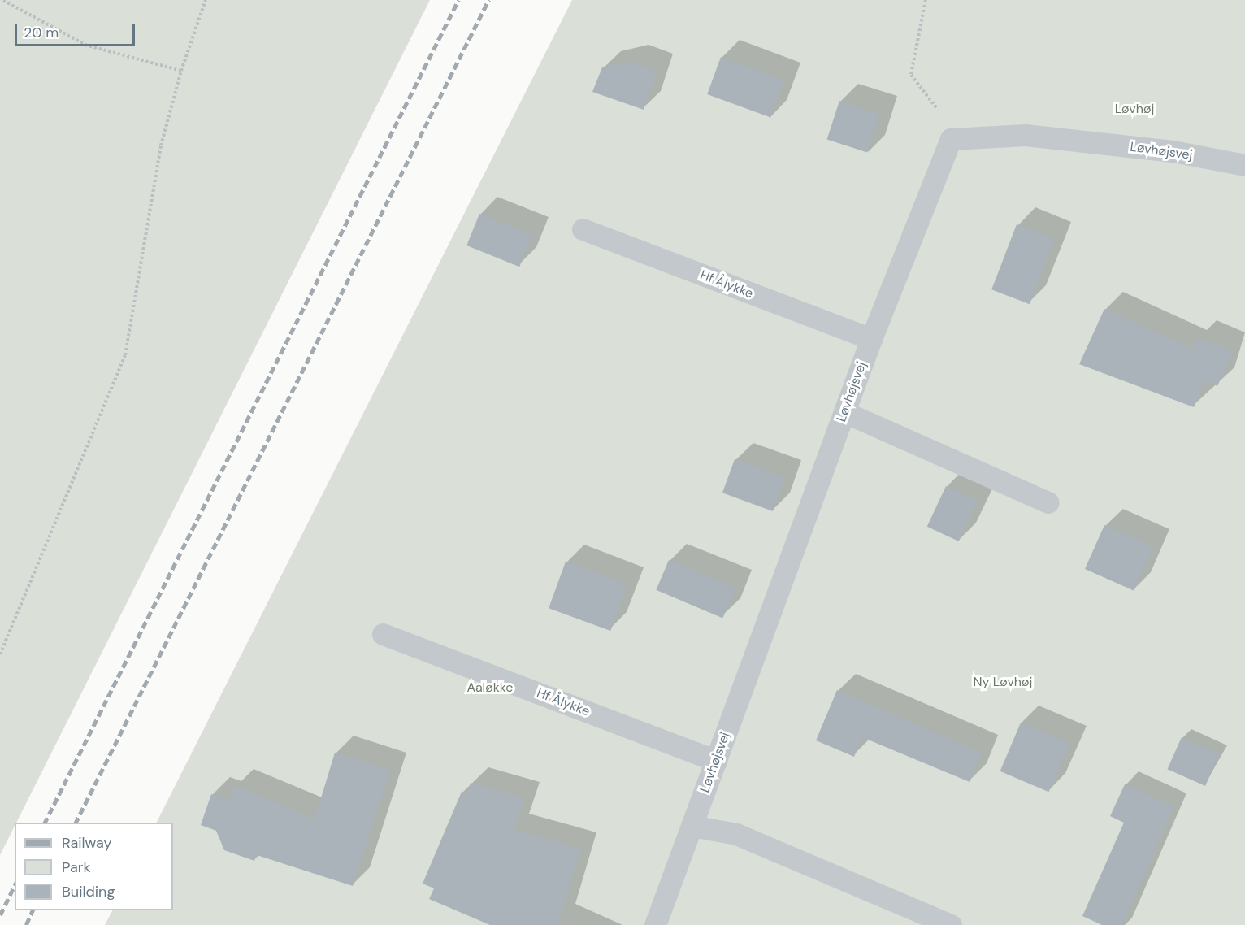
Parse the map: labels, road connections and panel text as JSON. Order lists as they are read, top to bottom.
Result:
{
  "streets": {
    "lane": ["Løvhøjsvej", "Hf Ålykke"]
  },
  "crossings": [
    ["Løvhøjsvej", "Hf Ålykke"]
  ],
  "parks": ["Løvhøj", "Ny Løvhøj", "Aaløkke"],
  "legend": ["Railway", "Park", "Building"],
  "scale_bar": "20 m"
}
